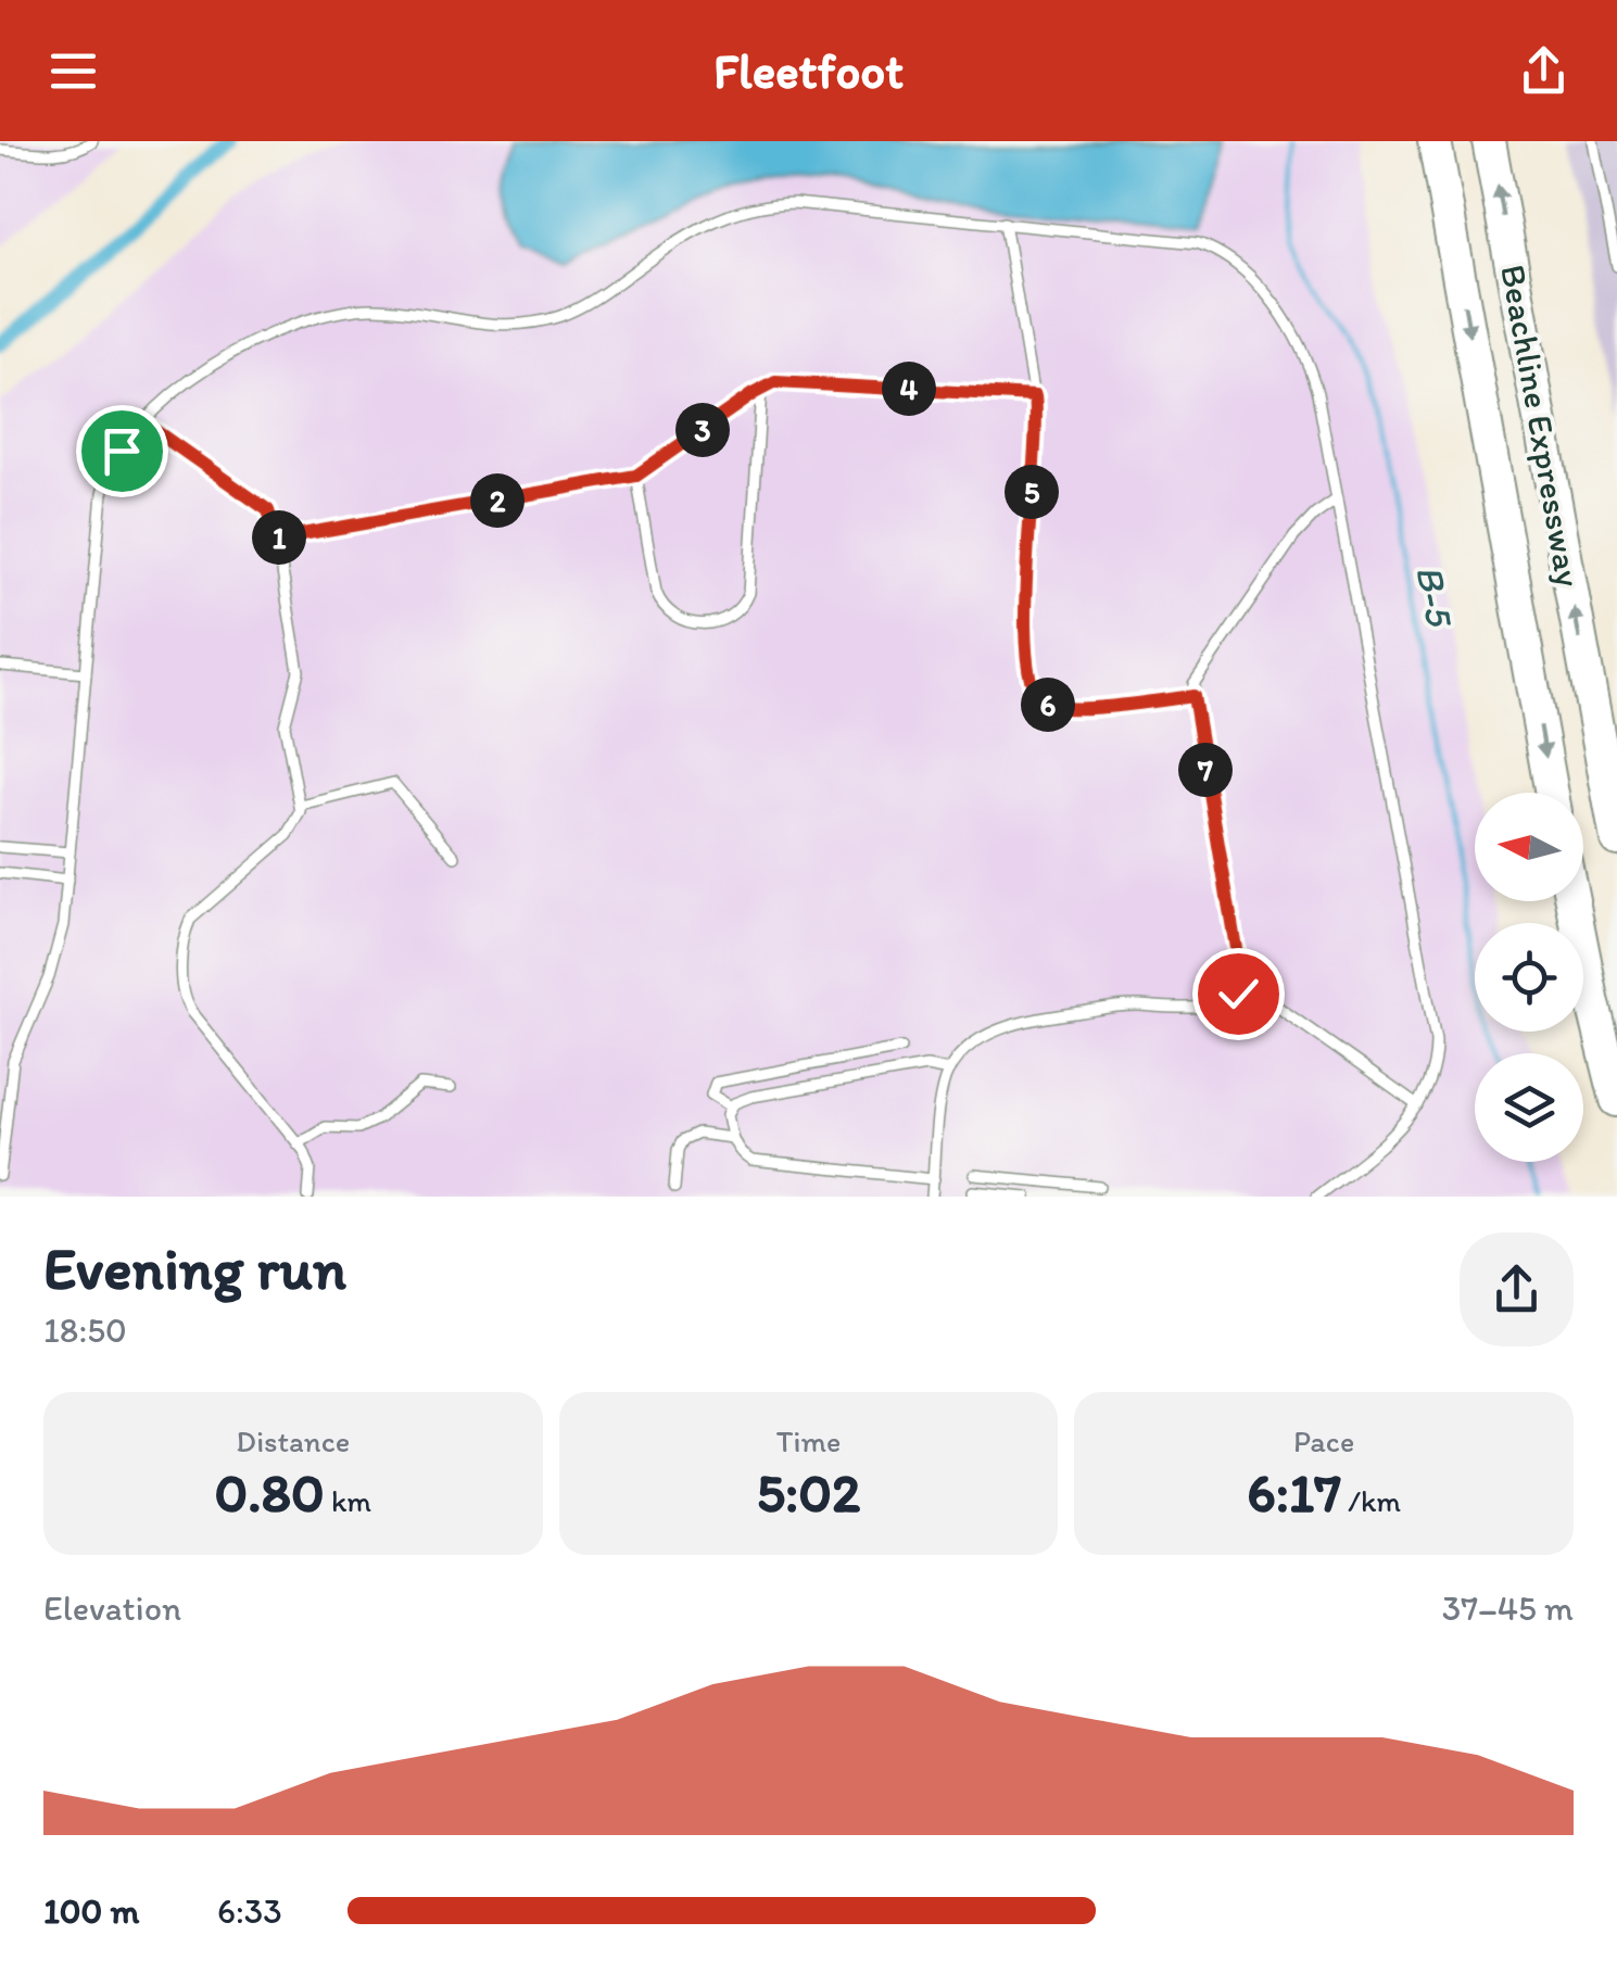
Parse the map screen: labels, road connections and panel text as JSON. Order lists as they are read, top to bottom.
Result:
{
  "streets": {
    "highway": ["Beachline Expressway"]
  },
  "water": ["B-5"],
  "north": "left",
  "page": {
    "header": "Fleetfoot",
    "pins": [
      "4",
      "3",
      "5",
      "2",
      "1",
      "6",
      "7"
    ],
    "heading": ["Evening run", "18:50"],
    "stats": [
      ["Distance", "0.80 km"],
      ["Time", "5:02"],
      ["Pace", "6:17 /km"]
    ],
    "chart": ["Elevation", "37–45 m"],
    "list": [
      {
        "name": "100 m",
        "note": "6:33"
      }
    ]
  }
}
